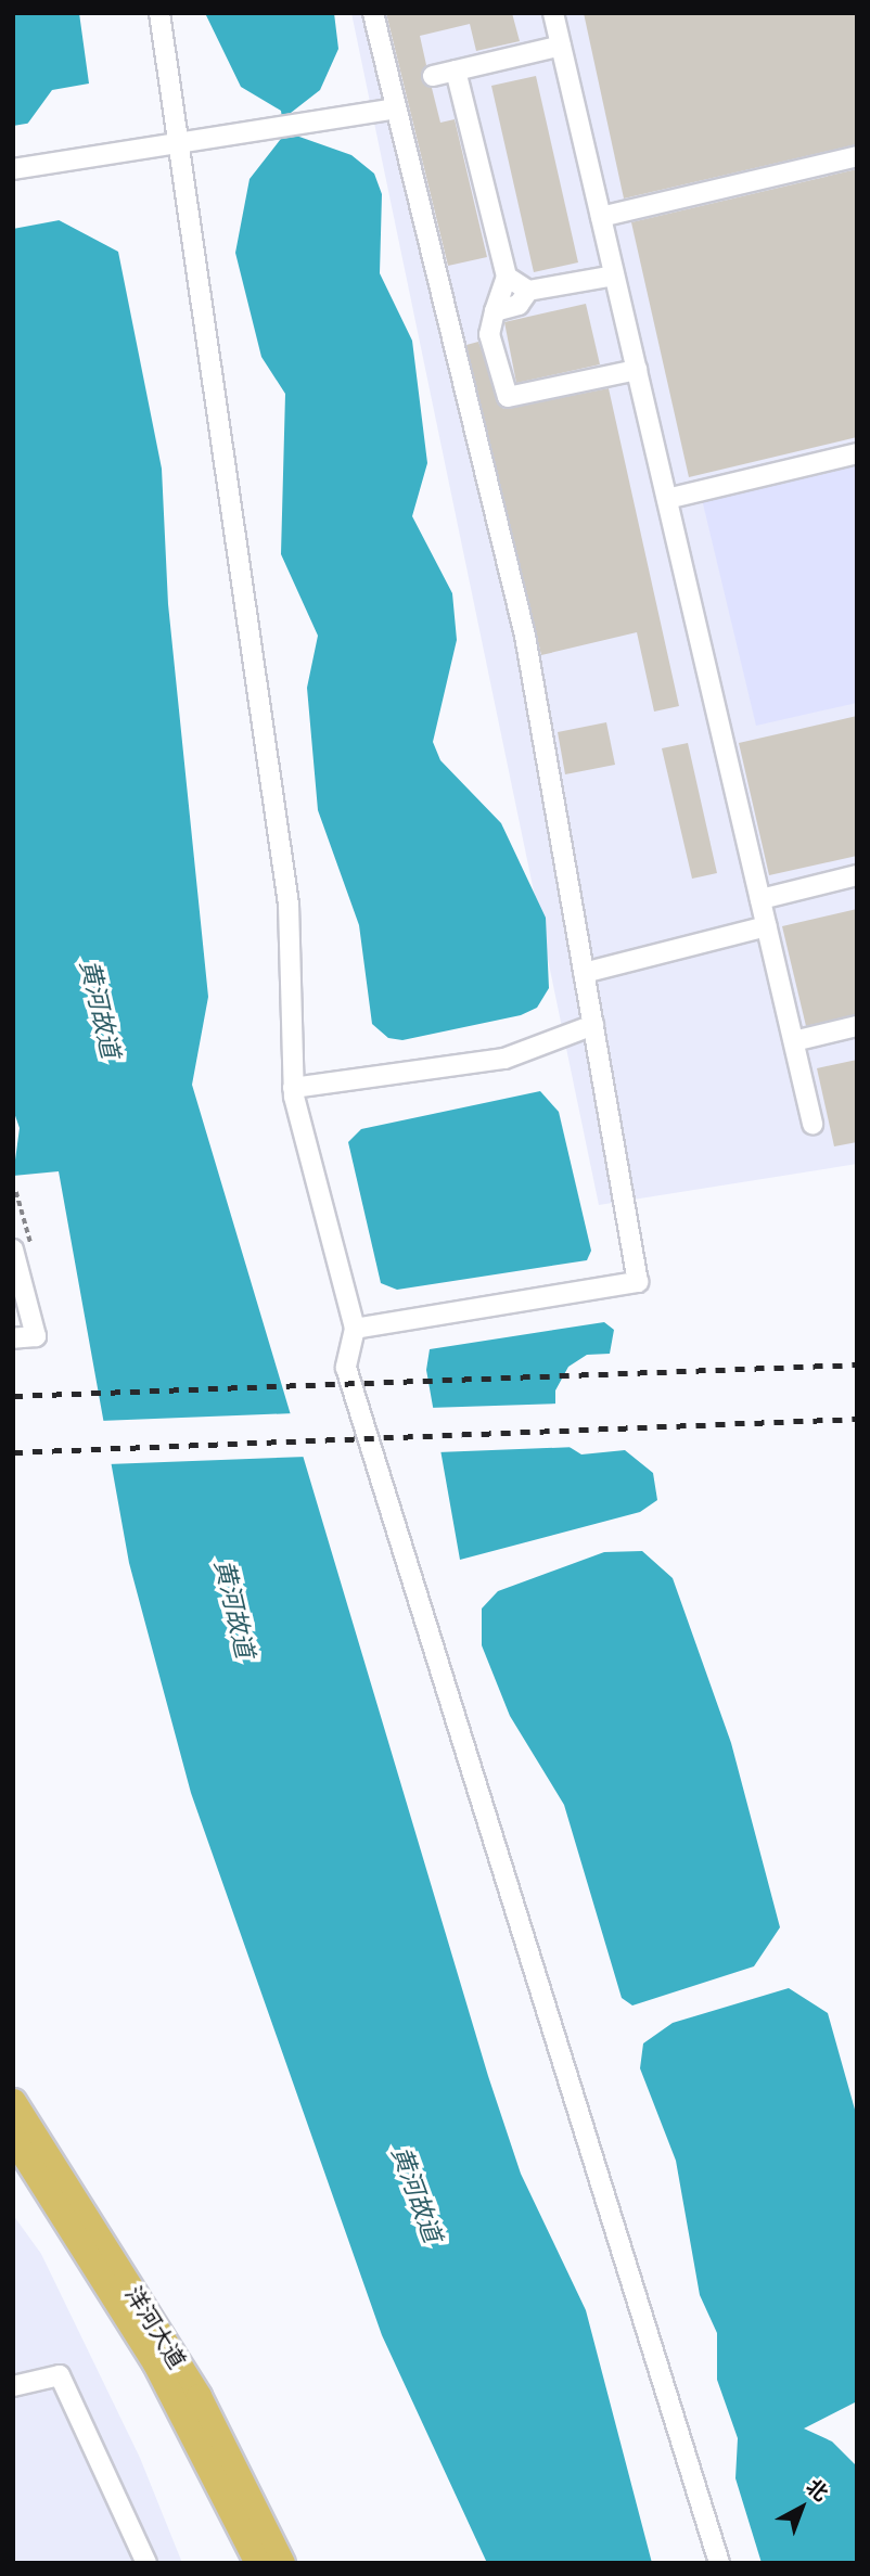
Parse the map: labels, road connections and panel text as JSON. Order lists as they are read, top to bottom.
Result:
{
  "streets": {
    "main road": ["洋河大道"]
  },
  "water": ["黄河故道"],
  "north": "top right"
}
